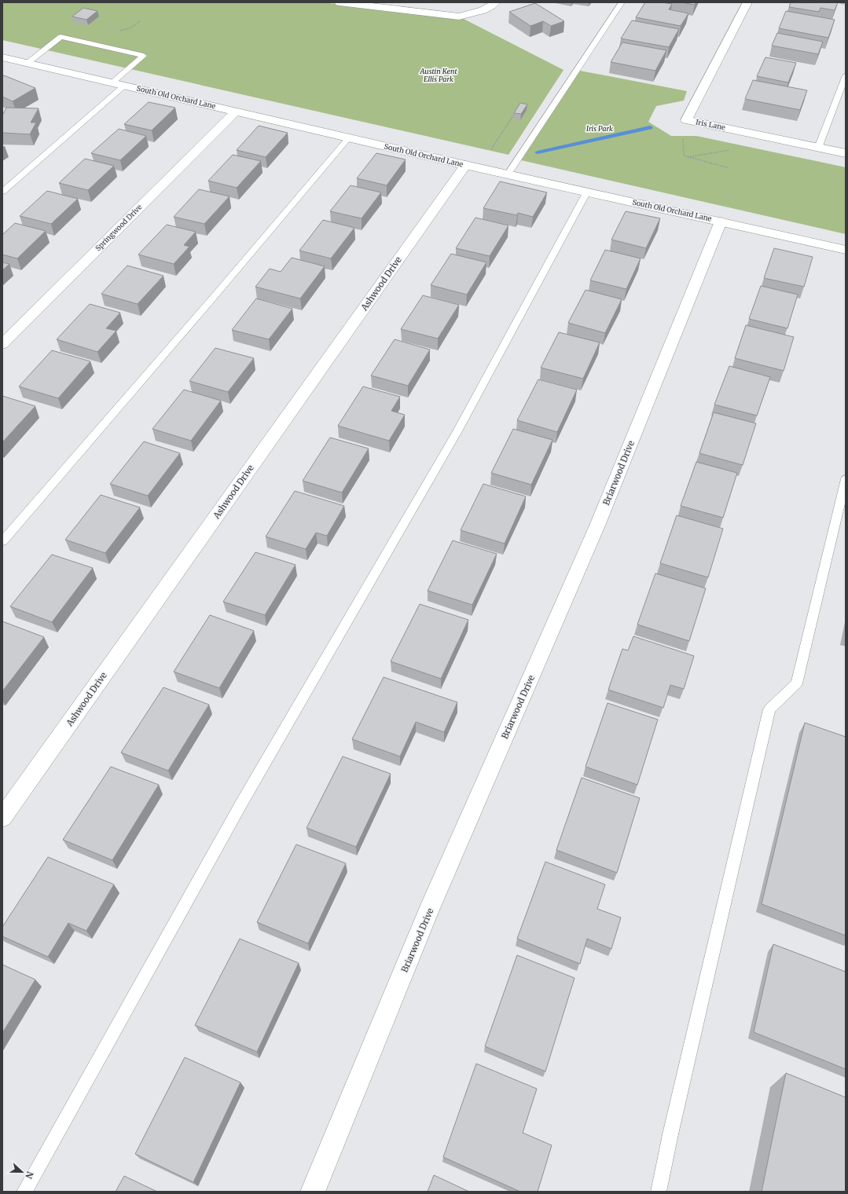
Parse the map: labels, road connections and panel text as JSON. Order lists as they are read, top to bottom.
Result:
{
  "streets": {
    "street": [
      "South Old Orchard Lane",
      "Iris Lane",
      "Springwood Drive",
      "Ashwood Drive",
      "Briarwood Drive"
    ]
  },
  "crossings": [
    ["South Old Orchard Lane", "Springwood Drive"],
    ["South Old Orchard Lane", "Ashwood Drive"],
    ["South Old Orchard Lane", "Briarwood Drive"]
  ],
  "parks": ["Austin Kent Ellis Park", "Iris Park"],
  "north": "right"
}
